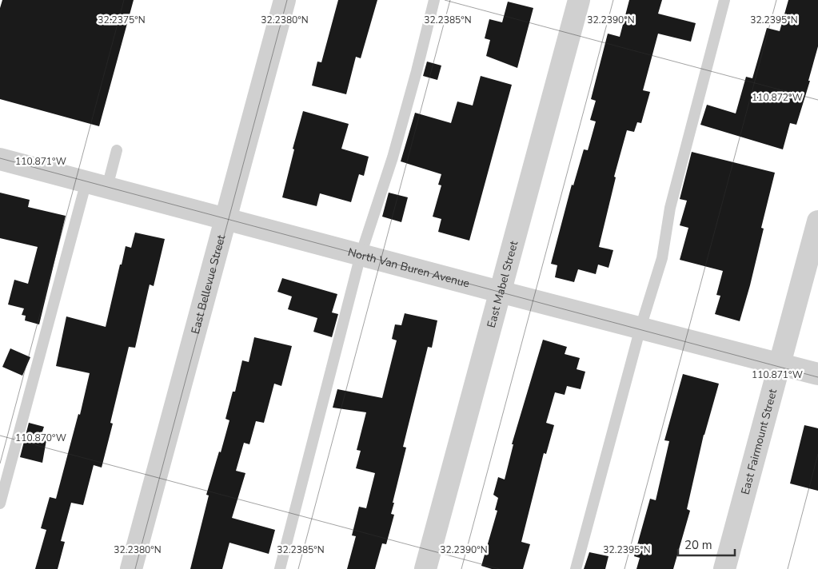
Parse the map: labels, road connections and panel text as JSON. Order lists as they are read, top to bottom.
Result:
{
  "streets": {
    "street": [
      "North Van Buren Avenue",
      "East Bellevue Street",
      "East Mabel Street",
      "East Fairmount Street"
    ]
  },
  "crossings": [
    ["North Van Buren Avenue", "East Bellevue Street"],
    ["North Van Buren Avenue", "East Mabel Street"],
    ["North Van Buren Avenue", "East Fairmount Street"]
  ],
  "scale_bar": "20 m",
  "coordinates": [
    "32.2375°N",
    "32.2380°N",
    "32.2385°N",
    "32.2390°N",
    "32.2395°N",
    "110.872°W",
    "110.871°W",
    "110.870°W"
  ]
}
